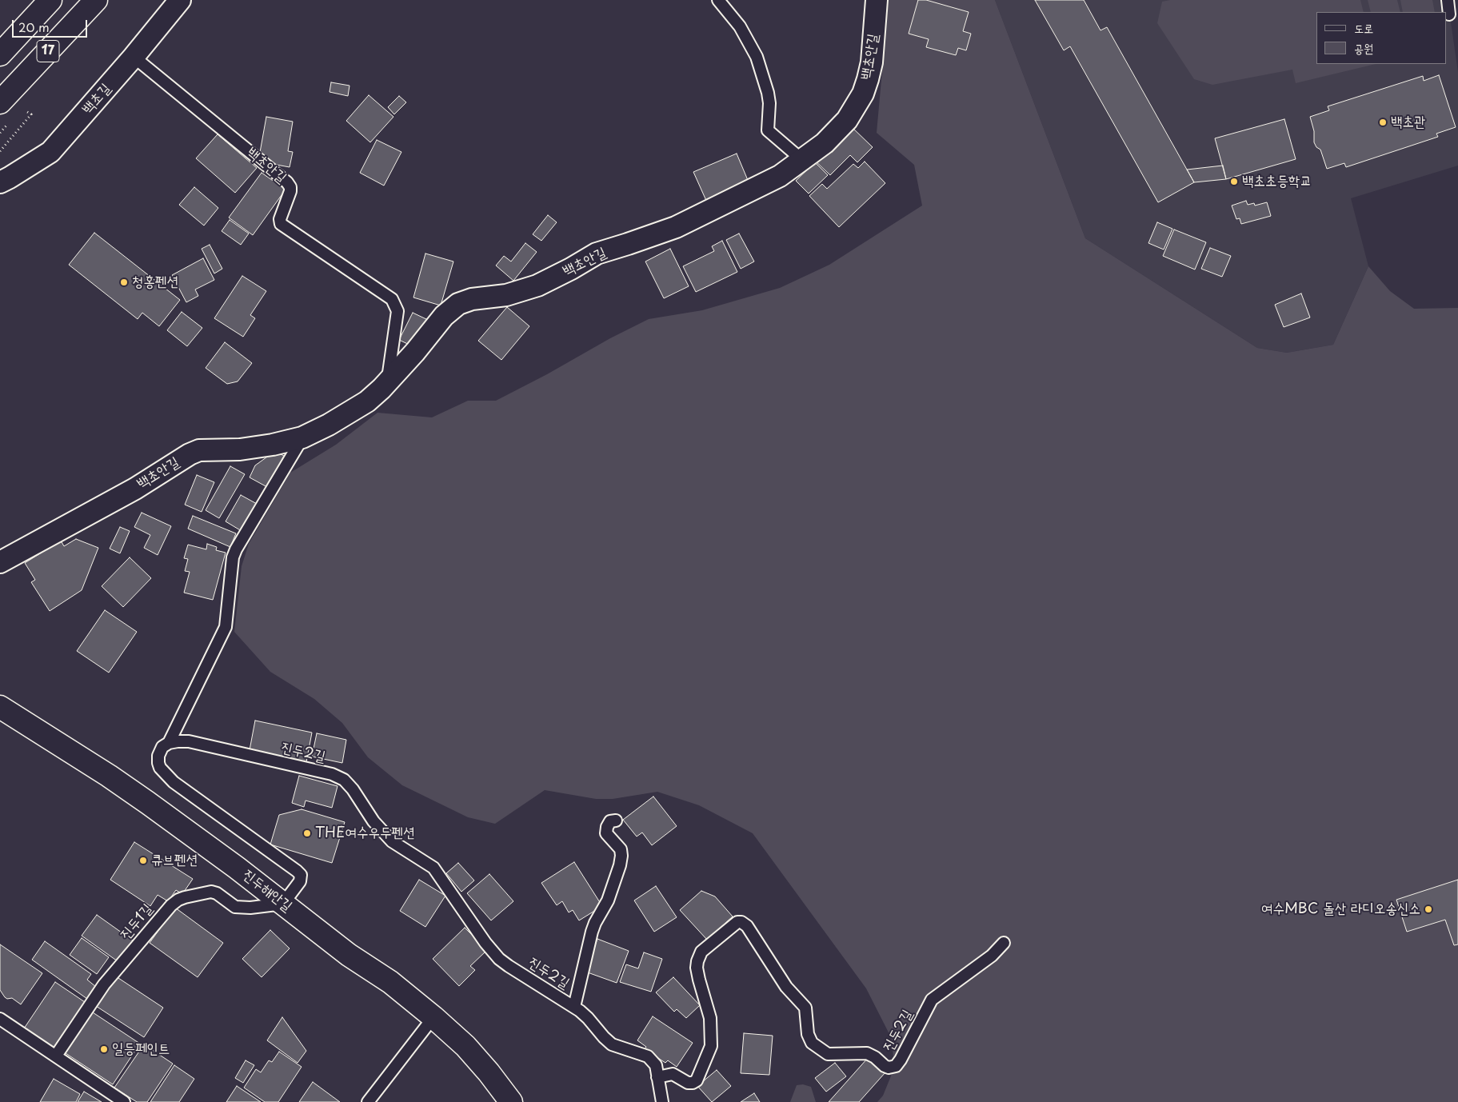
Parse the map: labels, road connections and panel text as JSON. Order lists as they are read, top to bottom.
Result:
{
  "streets": {
    "street": [
      "17",
      "백초안길",
      "백초길",
      "진두해안길"
    ],
    "lane": ["진두2길", "진두1길"]
  },
  "crossings": [
    ["백초안길", "백초길"],
    ["진두해안길", "진두1길"]
  ],
  "places": [
    "백초관",
    "백초초등학교",
    "청홍펜션",
    "THE여수우두펜션",
    "큐브펜션",
    "여수MBC 돌산 라디오송신소",
    "일등페인트"
  ],
  "legend": ["도로", "공원"],
  "scale_bar": "20 m"
}
